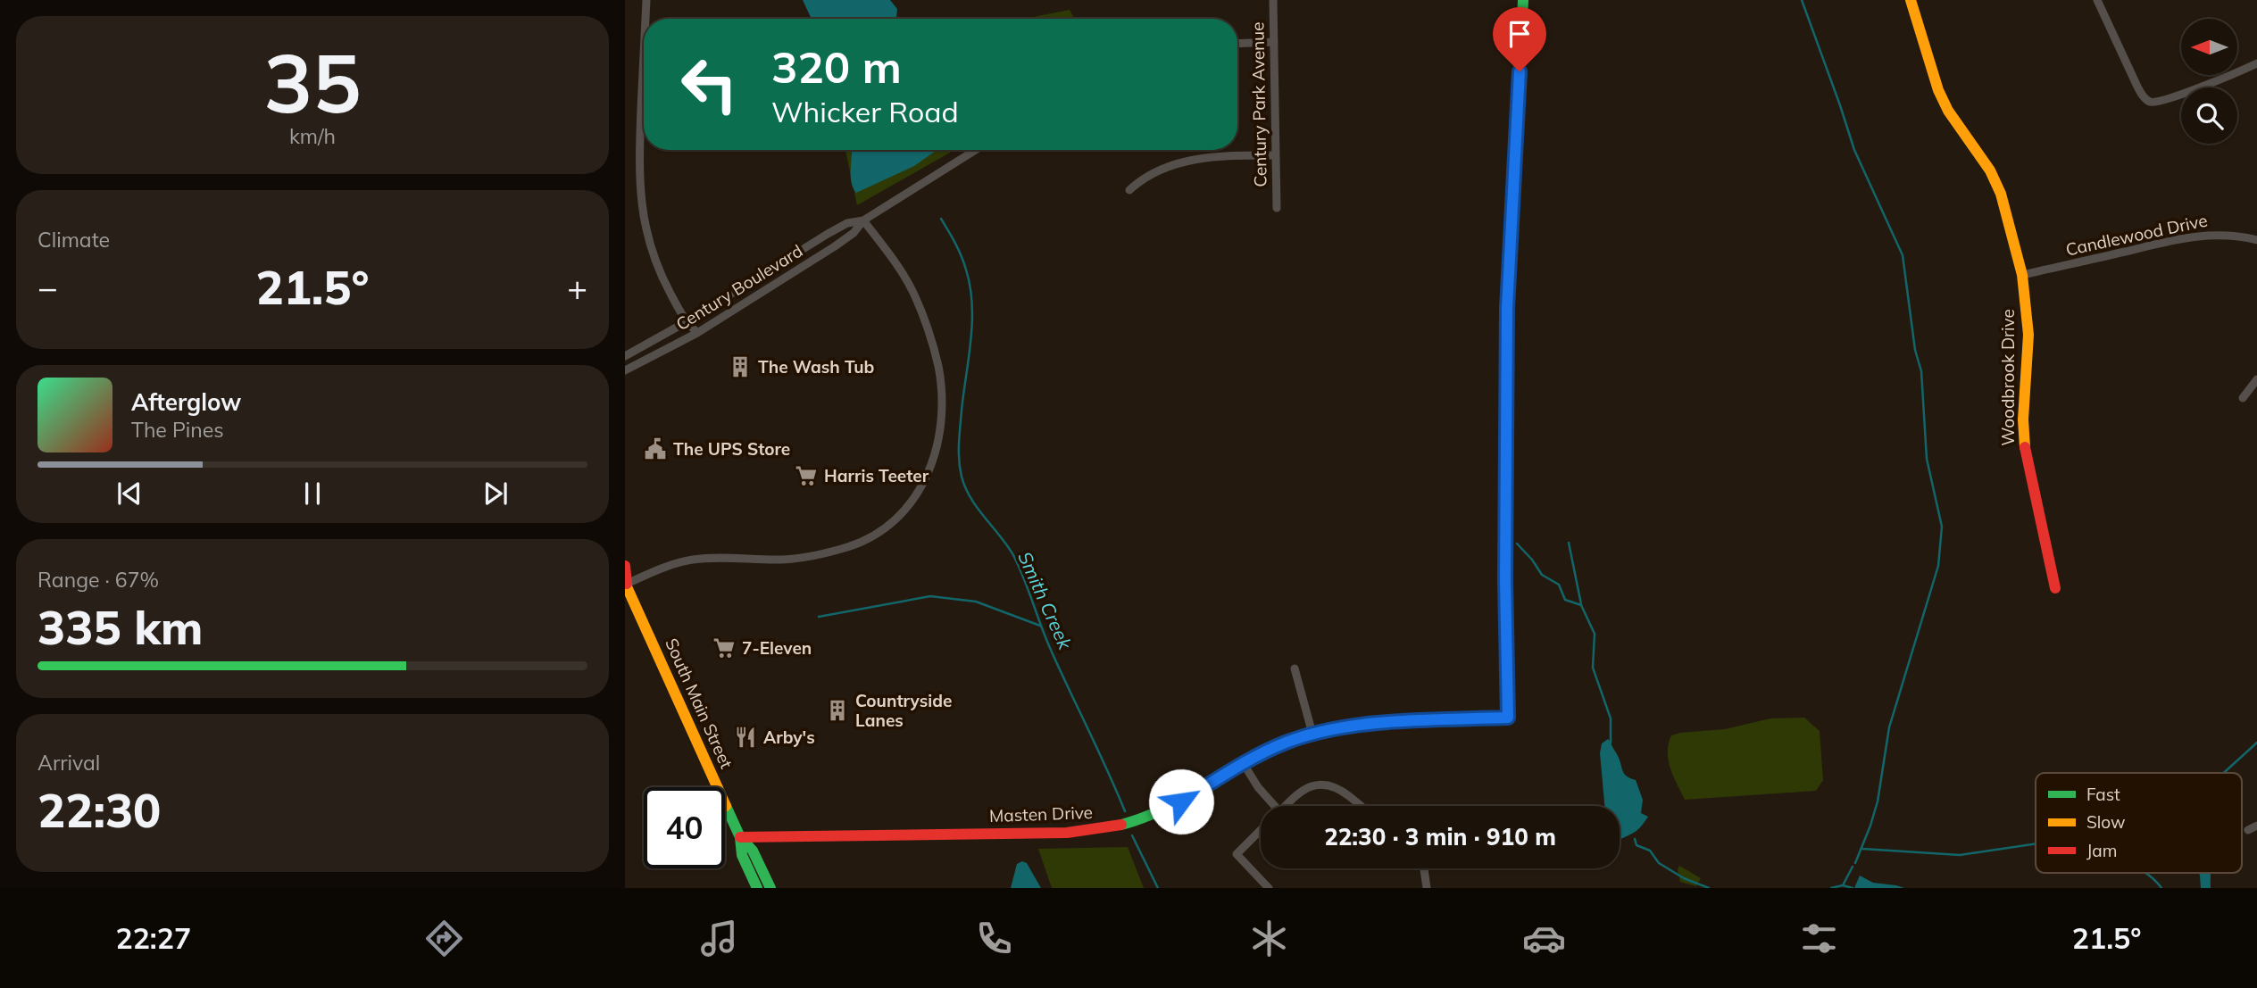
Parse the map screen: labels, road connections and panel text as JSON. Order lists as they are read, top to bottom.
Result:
{
  "streets": {
    "street": [
      "Century Park Avenue",
      "Candlewood Drive",
      "Century Boulevard",
      "Woodbrook Drive",
      "South Main Street",
      "Masten Drive"
    ]
  },
  "crossings": [
    ["Candlewood Drive", "Woodbrook Drive"],
    ["South Main Street", "Masten Drive"]
  ],
  "water": ["Smith Creek"],
  "places": {
    "building": ["The Wash Tub", "Countryside Lanes"],
    "public building": ["The UPS Store"],
    "supermarket": ["Harris Teeter", "7-Eleven"],
    "restaurant": ["Arby's"]
  },
  "legend": ["Fast", "Slow", "Jam"],
  "north": "left",
  "page": {
    "tile": [
      ["35", "km/h"],
      "Climate",
      ["Range · 67%", "335 km"],
      ["Arrival", "22:30"]
    ],
    "turn": ["320 m", "Whicker Road"],
    "heat": ["−", "21.5°", "+"],
    "song": ["Afterglow", "The Pines"],
    "limit": "40",
    "trip": "22:30 · 3 min · 910 m",
    "tabs": ["22:27", "21.5°"]
  }
}
